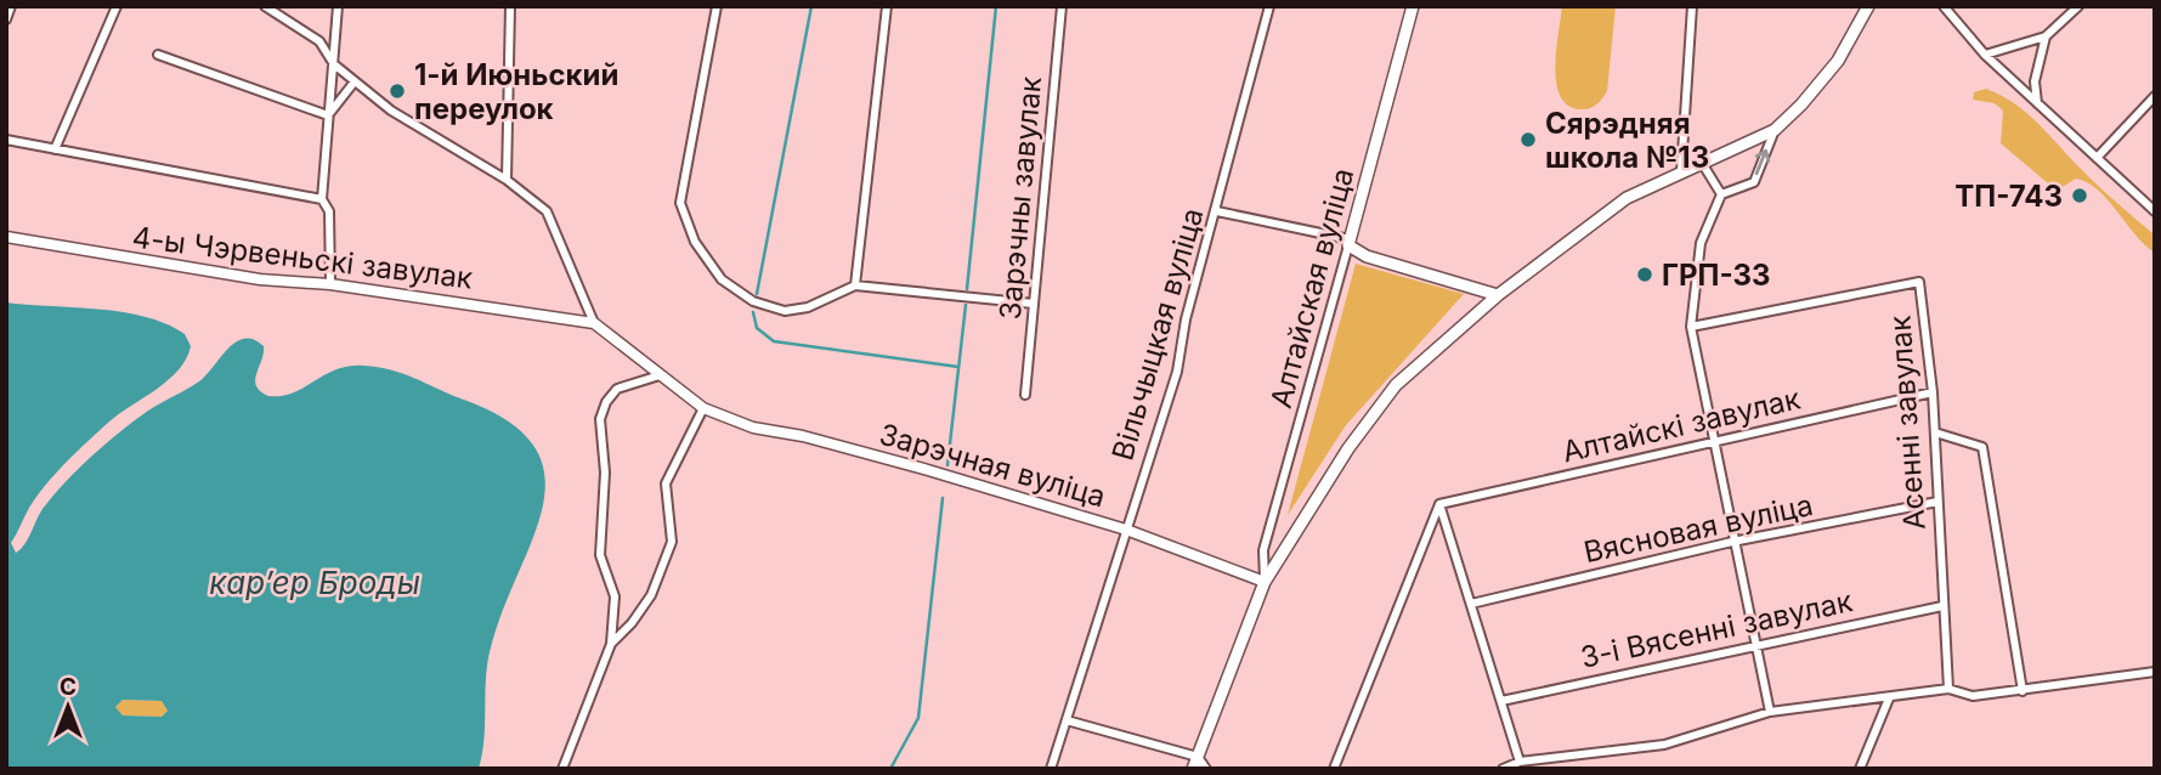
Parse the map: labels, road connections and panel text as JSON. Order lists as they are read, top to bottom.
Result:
{
  "streets": {
    "main road": ["Алтайская вуліца"],
    "street": [
      "Зарэчны завулак",
      "4-ы Чэрвеньскі завулак",
      "Вільчыцкая вуліца",
      "Асенні завулак",
      "Алтайскі завулак",
      "Зарэчная вуліца",
      "Вясновая вуліца",
      "3-і Вясенні завулак"
    ]
  },
  "crossings": [
    ["4-ы Чэрвеньскі завулак", "Зарэчная вуліца"],
    ["Алтайская вуліца", "Зарэчная вуліца"],
    ["Вільчыцкая вуліца", "Зарэчная вуліца"],
    ["Асенні завулак", "Алтайскі завулак"],
    ["Асенні завулак", "Вясновая вуліца"],
    ["Асенні завулак", "3-і Вясенні завулак"]
  ],
  "water": ["карʼер Броды"],
  "places": [
    "1-й Июньский переулок",
    "Сярэдняя школа №13",
    "ТП-743",
    "ГРП-33"
  ],
  "north": "top"
}
